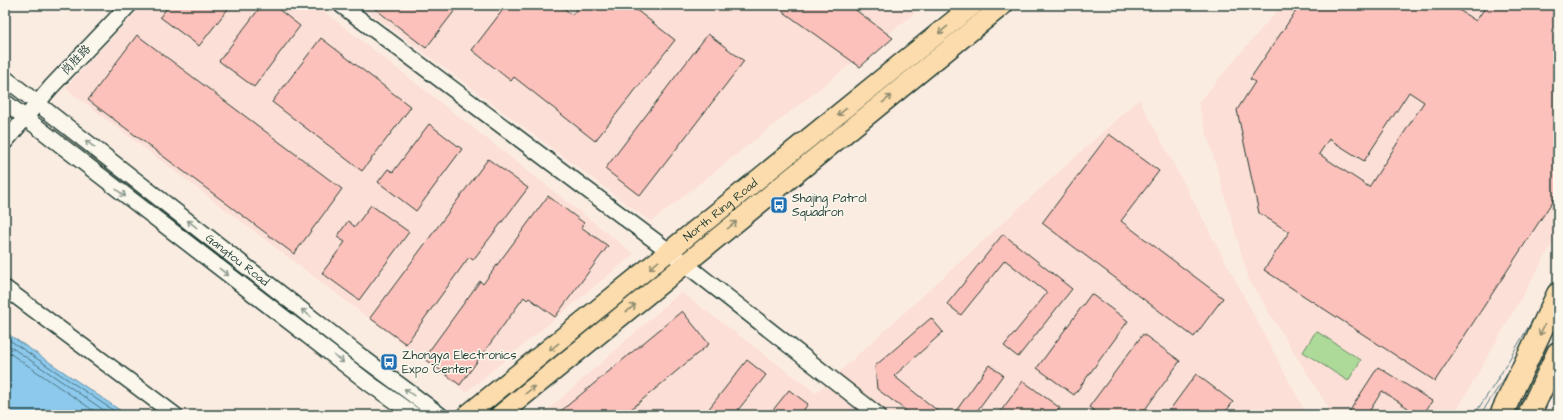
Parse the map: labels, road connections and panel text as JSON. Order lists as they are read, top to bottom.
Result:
{
  "streets": {
    "main road": ["North Ring Road"],
    "street": ["岗胜路", "Gangtou Road"]
  },
  "crossings": [
    ["岗胜路", "Gangtou Road"]
  ],
  "places": {
    "bus stop": ["Shajing Patrol Squadron", "Zhongya Electronics Expo Center"]
  }
}
